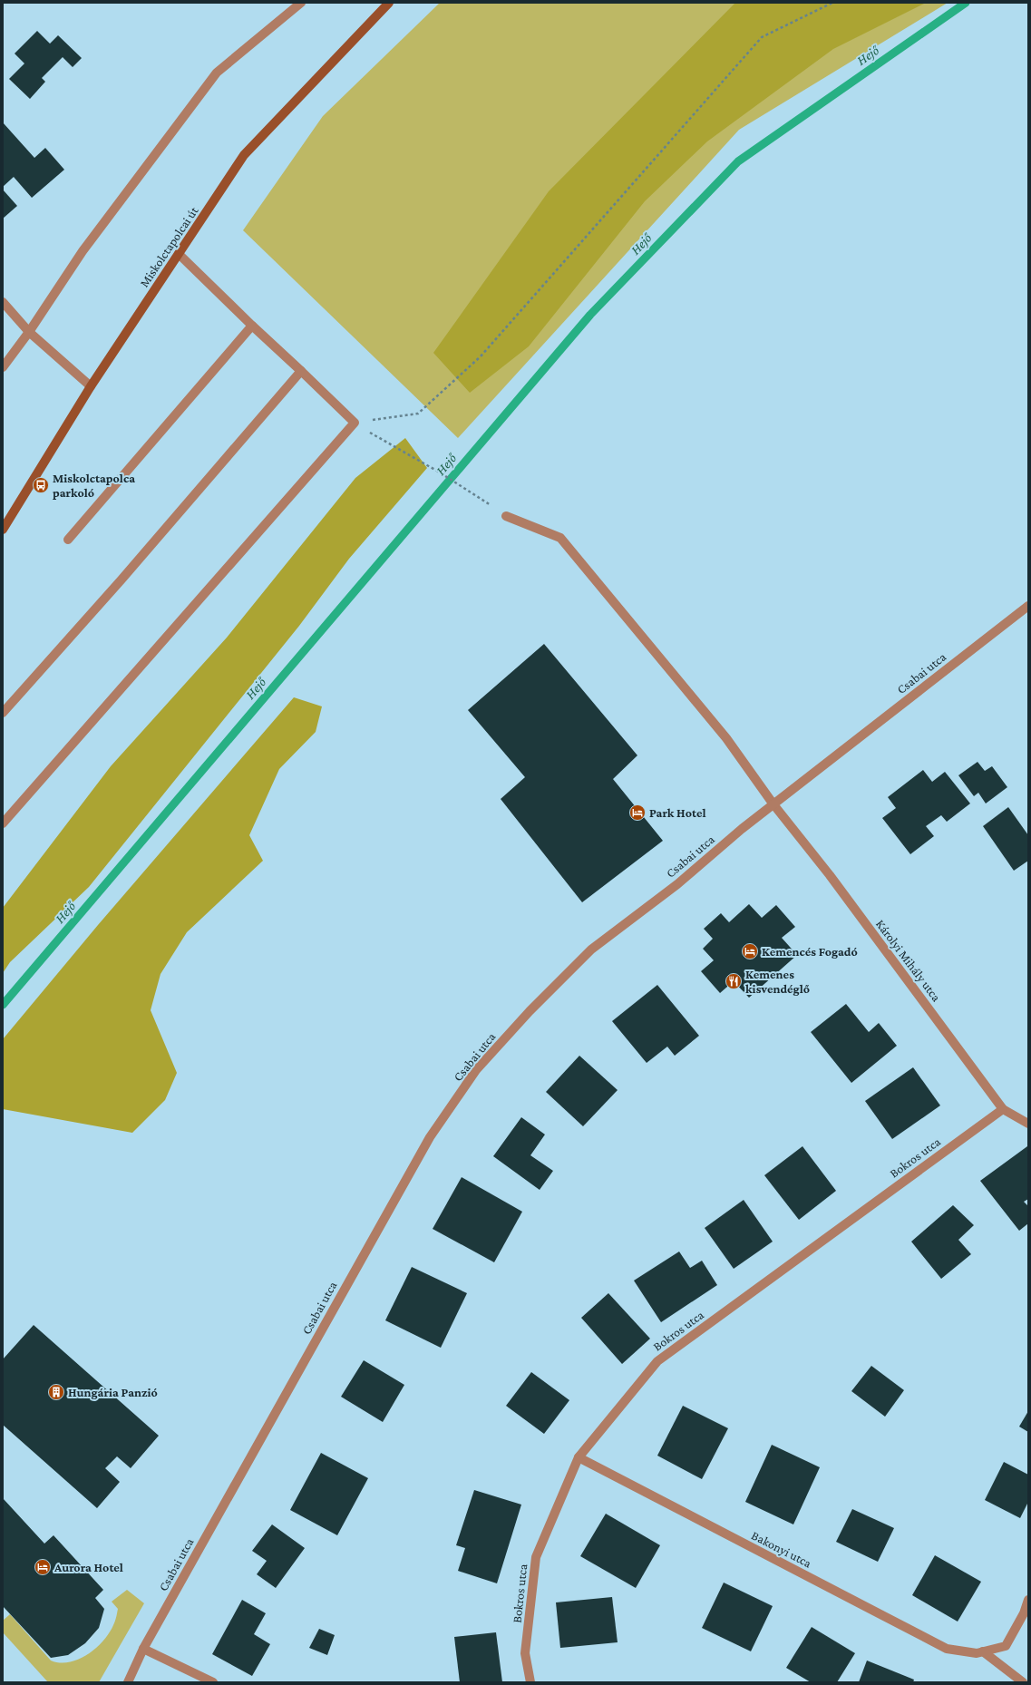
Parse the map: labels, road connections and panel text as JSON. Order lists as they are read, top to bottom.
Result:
{
  "streets": {
    "street": [
      "Miskolctapolcai út",
      "Csabai utca",
      "Károlyi Mihály utca",
      "Bokros utca",
      "Bakonyi utca"
    ]
  },
  "crossings": [
    ["Csabai utca", "Károlyi Mihály utca"],
    ["Károlyi Mihály utca", "Bokros utca"],
    ["Bokros utca", "Bakonyi utca"]
  ],
  "water": ["Hejő"],
  "places": {
    "bus stop": ["Miskolctapolca parkoló"],
    "hotel": ["Park Hotel", "Kemencés Fogadó", "Aurora Hotel"],
    "restaurant": ["Kemenes kisvendéglő"],
    "building": ["Hungária Panzió"]
  }
}
